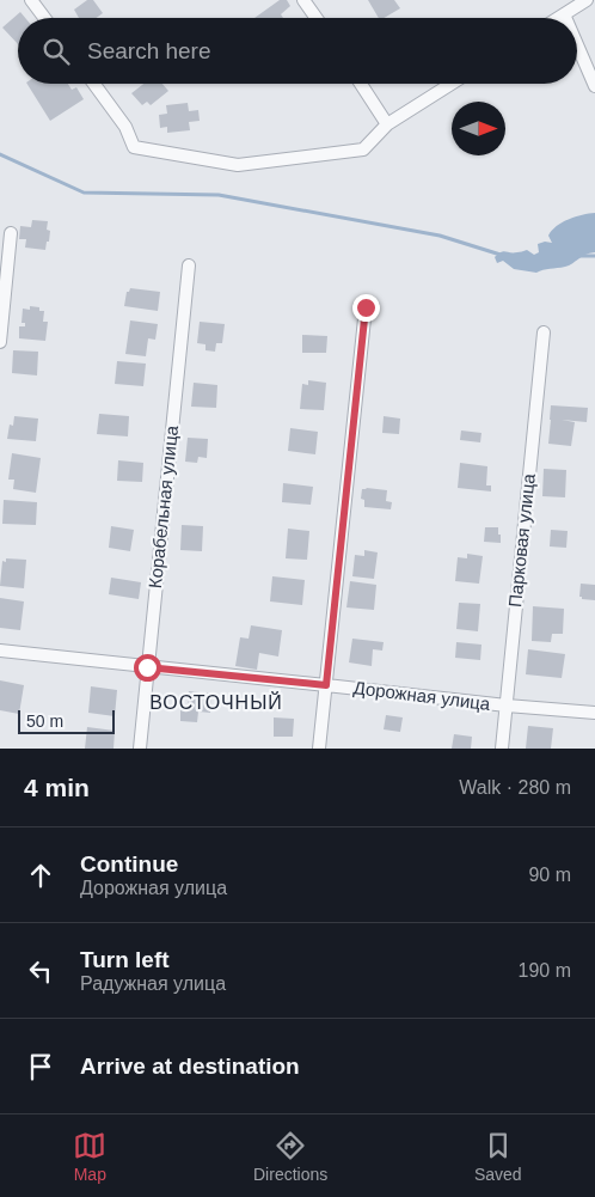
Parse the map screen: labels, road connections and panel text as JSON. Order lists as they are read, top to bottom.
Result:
{
  "streets": {
    "street": ["Корабельная улица", "Парковая улица", "Дорожная улица"]
  },
  "crossings": [
    ["Корабельная улица", "Дорожная улица"],
    ["Парковая улица", "Дорожная улица"]
  ],
  "districts": ["ВОСТОЧНЫЙ"],
  "scale_bar": "50 m",
  "north": "right",
  "page": {
    "search": "Search here",
    "scale": "50 m",
    "heading": ["4 min", "Walk · 280 m"],
    "list": [
      ["Continue", "Дорожная улица", "90 m"],
      ["Turn left", "Радужная улица", "190 m"],
      "Arrive at destination"
    ],
    "nav": ["Map", "Directions", "Saved"]
  }
}
